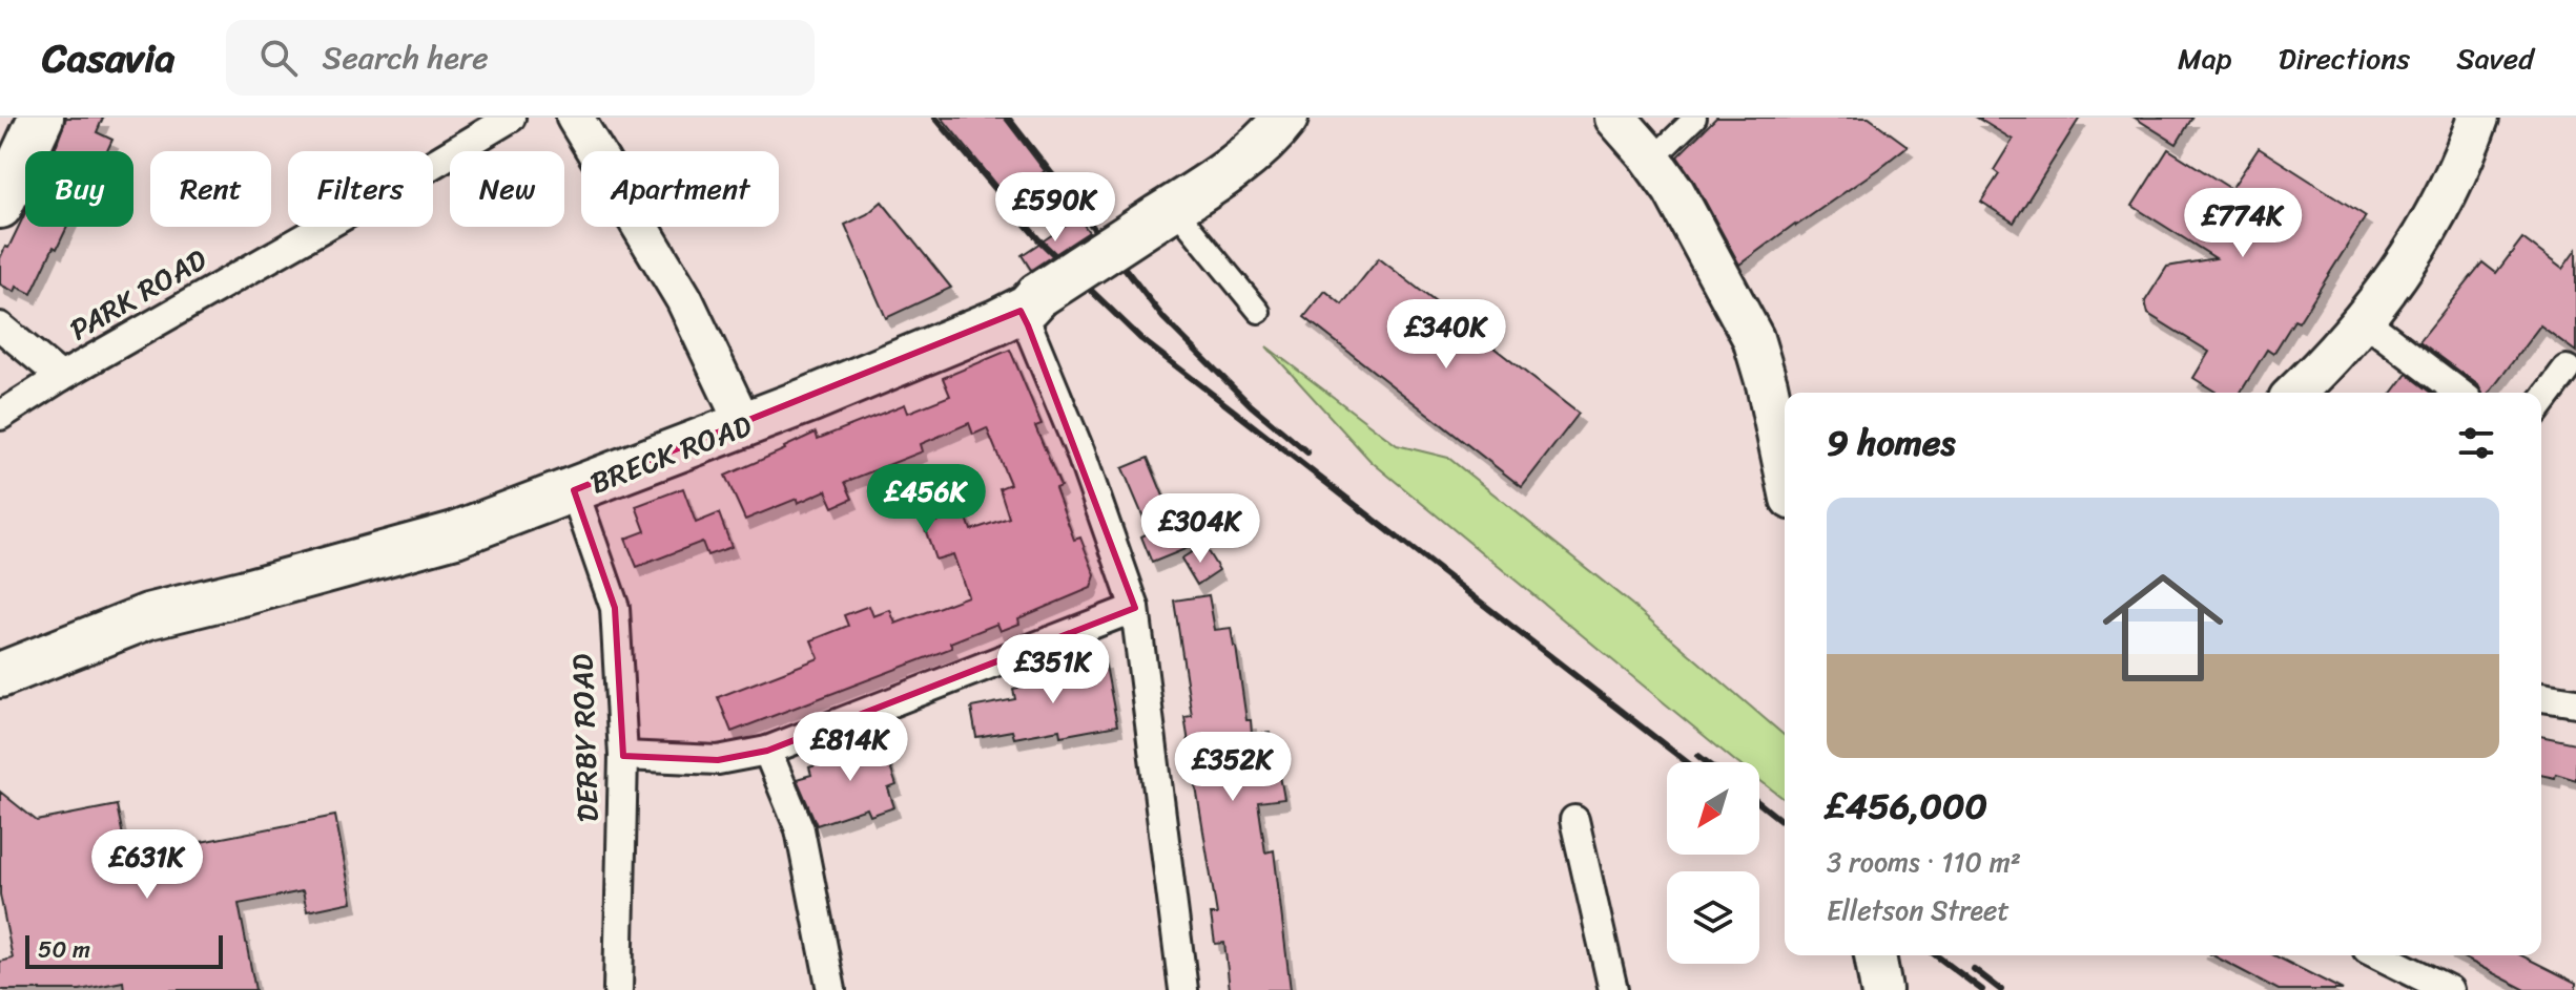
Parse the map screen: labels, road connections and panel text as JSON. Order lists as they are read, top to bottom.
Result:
{
  "streets": {
    "main road": ["BRECK ROAD"],
    "street": ["PARK ROAD", "DERBY ROAD"]
  },
  "crossings": [
    ["BRECK ROAD", "DERBY ROAD"]
  ],
  "scale_bar": "50 m",
  "north": "bottom left",
  "page": {
    "header": "Casavia",
    "search": "Search here",
    "nav": ["Map", "Directions", "Saved"],
    "chip": [
      "Buy",
      "Rent",
      "Filters",
      "New",
      "Apartment"
    ],
    "price": [
      "£590K",
      "£774K",
      "£340K",
      "£456K",
      "£304K",
      "£351K",
      "£814K",
      "£352K",
      "£631K"
    ],
    "heading": "9 homes",
    "list": [
      {
        "name": "£456,000",
        "note": "3 rooms · 110 m² · Elletson Street"
      }
    ],
    "scale": "50 m"
  }
}
